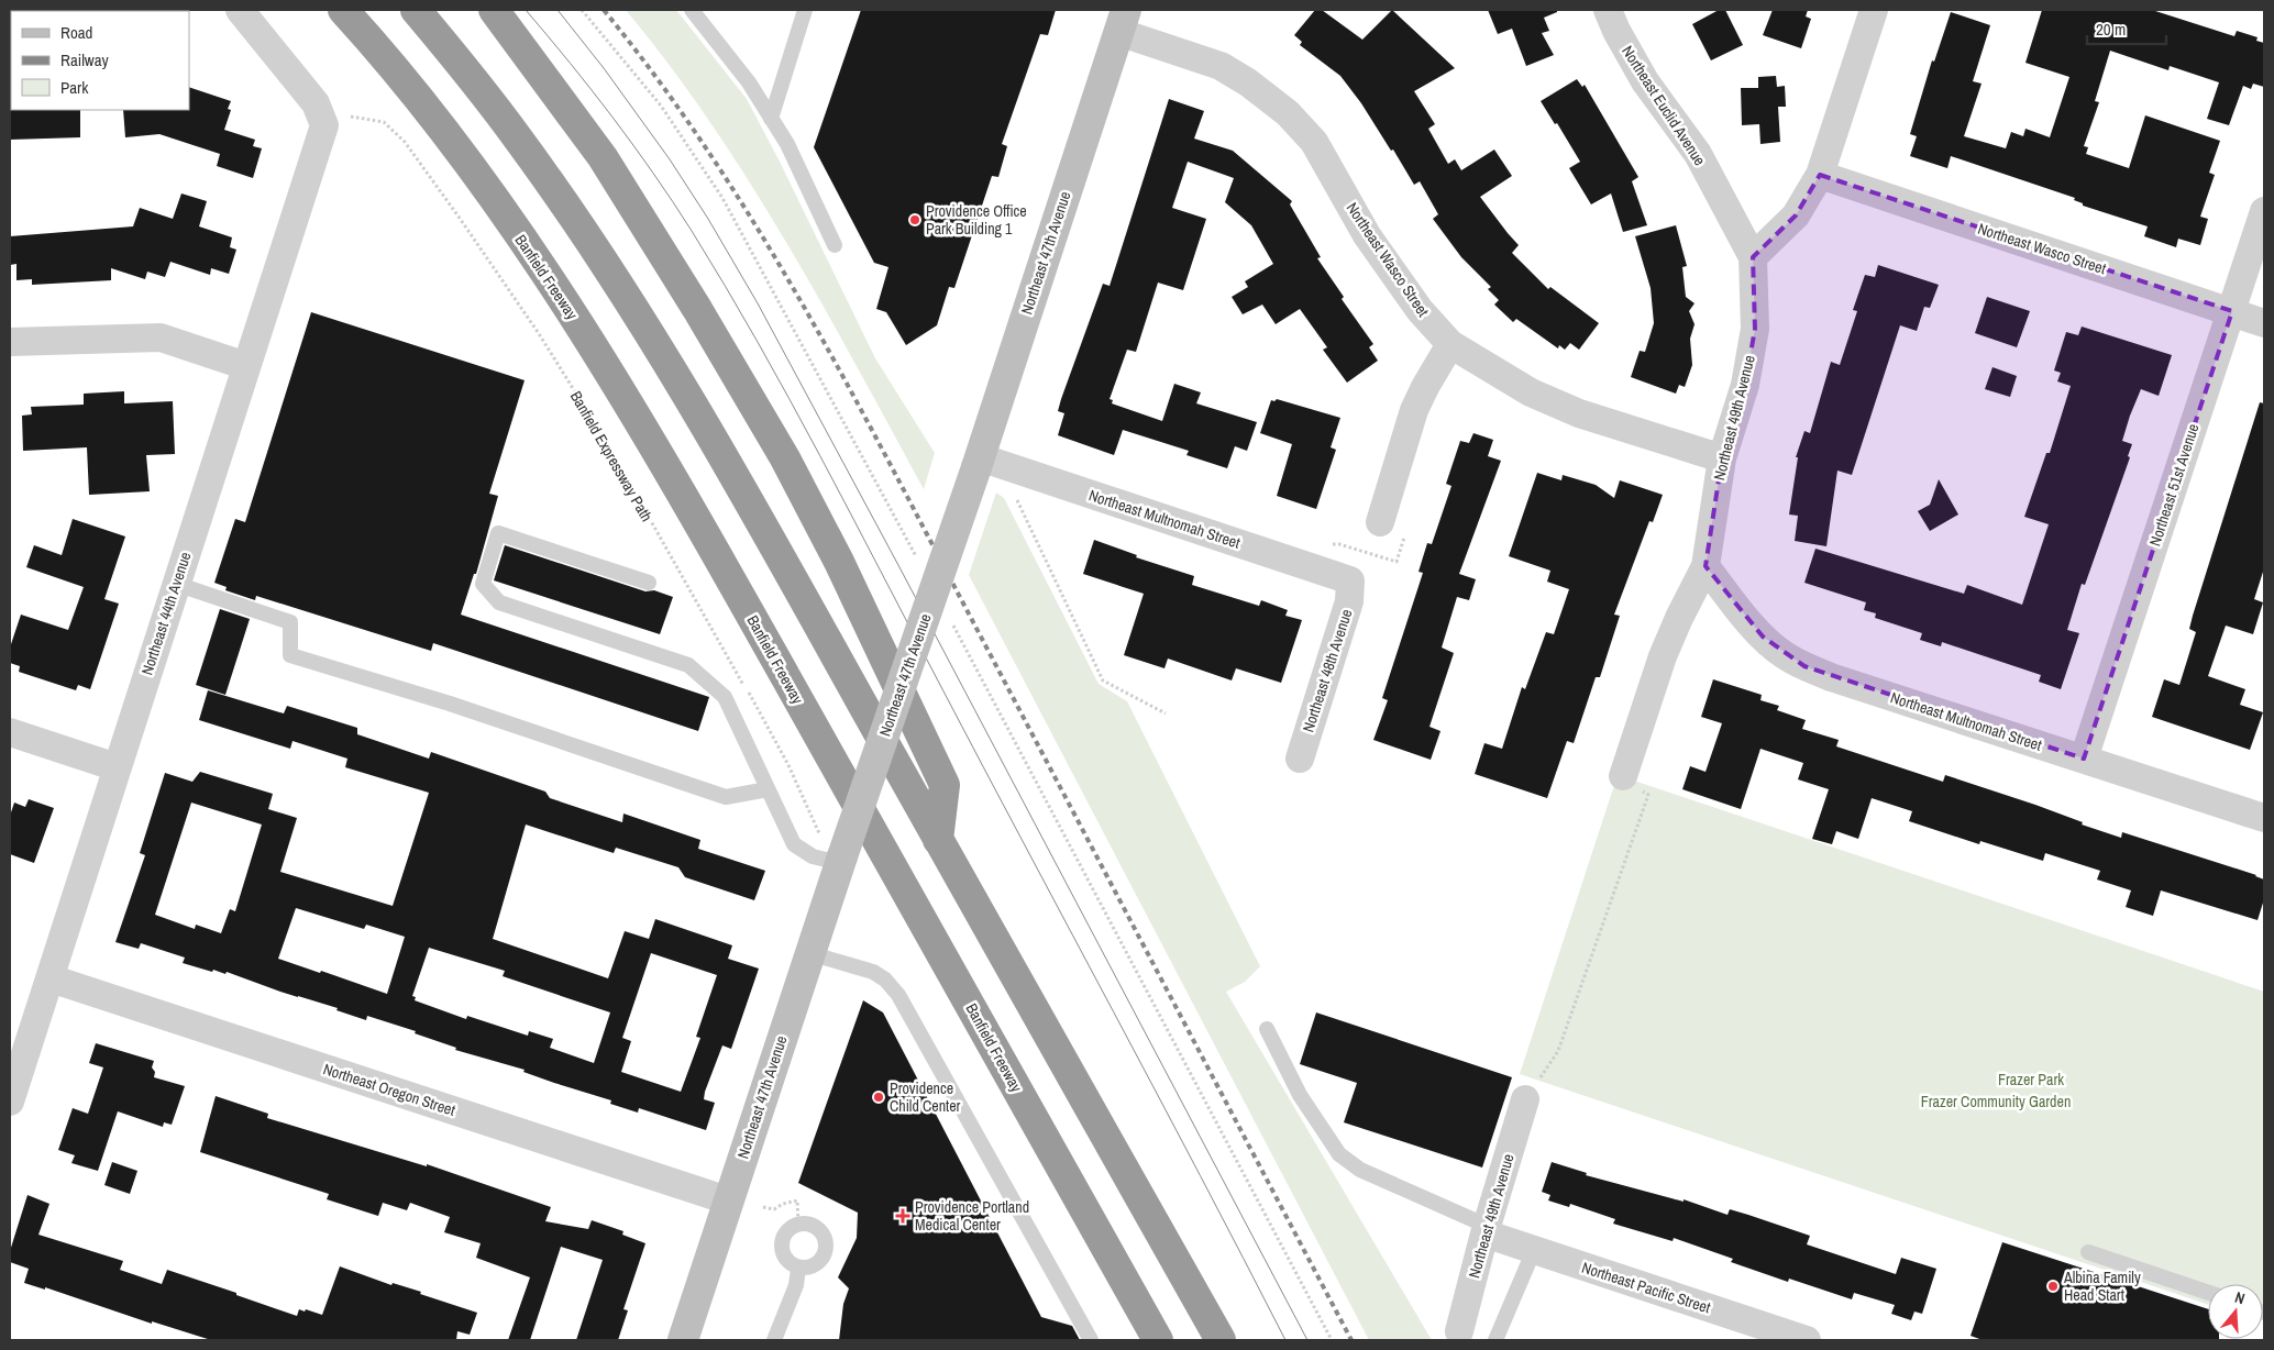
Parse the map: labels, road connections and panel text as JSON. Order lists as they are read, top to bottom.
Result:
{
  "streets": {
    "highway": ["Banfield Freeway"],
    "main road": ["Northeast 47th Avenue"],
    "street": [
      "Northeast Euclid Avenue",
      "Northeast Wasco Street",
      "Northeast 49th Avenue",
      "Northeast 51st Avenue",
      "Northeast Multnomah Street",
      "Northeast 44th Avenue",
      "Northeast 48th Avenue",
      "Northeast Oregon Street",
      "Northeast Pacific Street"
    ],
    "path": ["Banfield Expressway Path"]
  },
  "crossings": [
    ["Northeast Euclid Avenue", "Northeast 49th Avenue"],
    ["Northeast Wasco Street", "Northeast 47th Avenue"],
    ["Northeast Wasco Street", "Northeast 49th Avenue"],
    ["Northeast Wasco Street", "Northeast 51st Avenue"],
    ["Northeast 47th Avenue", "Banfield Expressway Path"],
    ["Northeast 47th Avenue", "Northeast Multnomah Street"],
    ["Northeast 47th Avenue", "Northeast Oregon Street"],
    ["Northeast 49th Avenue", "Northeast Multnomah Street"],
    ["Northeast 49th Avenue", "Northeast Pacific Street"],
    ["Banfield Expressway Path", "Northeast 44th Avenue"],
    ["Northeast 51st Avenue", "Northeast Multnomah Street"],
    ["Northeast Multnomah Street", "Northeast 48th Avenue"],
    ["Northeast 44th Avenue", "Northeast Oregon Street"]
  ],
  "parks": ["Frazer Park", "Frazer Community Garden"],
  "places": {
    "other": ["Providence Office Park Building 1", "Providence Child Center", "Albina Family Head Start"],
    "health": ["Providence Portland Medical Center"]
  },
  "legend": ["Road", "Railway", "Park"],
  "scale_bar": "20 m",
  "north": "top"
}
